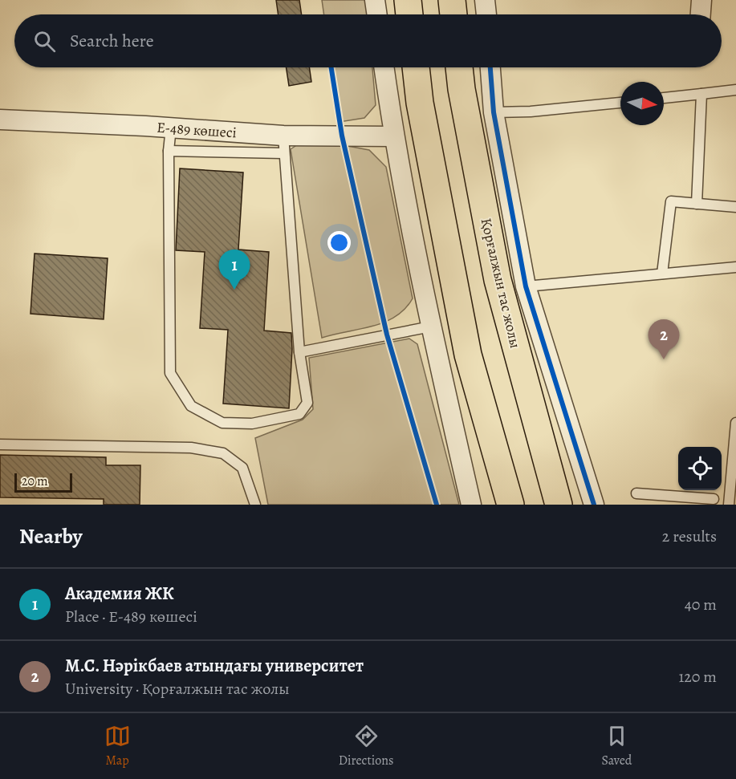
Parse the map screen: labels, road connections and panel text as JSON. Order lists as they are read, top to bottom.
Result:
{
  "streets": {
    "main road": ["Қорғалжын тас жолы"],
    "street": ["Е-489 көшесі"]
  },
  "scale_bar": "20 m",
  "north": "right",
  "page": {
    "search": "Search here",
    "pins": ["1", "2"],
    "scale": "20 m",
    "heading": ["Nearby", "2 results"],
    "list": [
      {
        "mark": "1",
        "name": "Академия ЖК",
        "note": "Place · Е-489 көшесі",
        "value": "40 m"
      },
      {
        "mark": "2",
        "name": "М.С. Нәрікбаев атындағы университет",
        "note": "University · Қорғалжын тас жолы",
        "value": "120 m"
      }
    ],
    "nav": ["Map", "Directions", "Saved"]
  }
}
